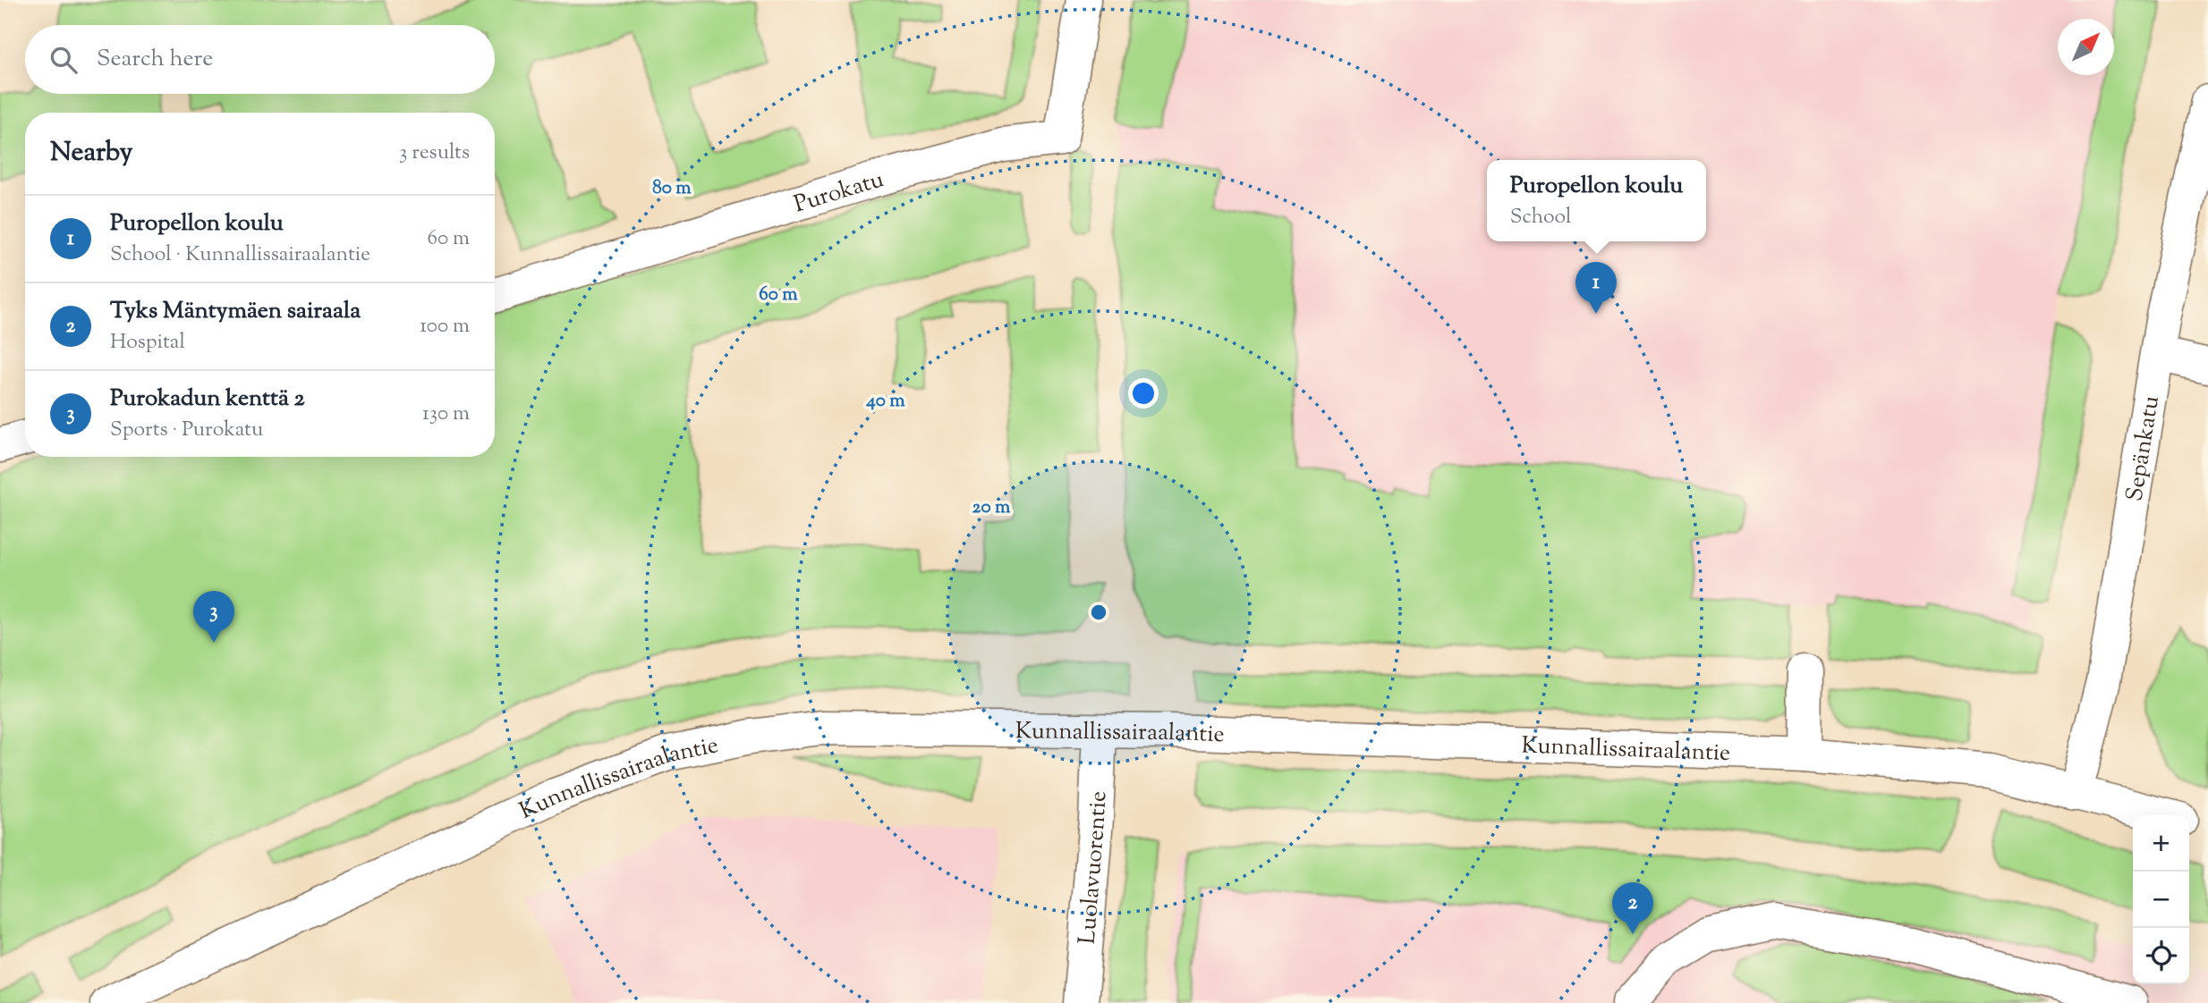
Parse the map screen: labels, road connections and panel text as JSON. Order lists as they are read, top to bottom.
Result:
{
  "streets": {
    "street": [
      "Purokatu",
      "Sepänkatu",
      "Kunnallissairaalantie",
      "Luolavuorentie"
    ]
  },
  "crossings": [
    ["Sepänkatu", "Kunnallissairaalantie"],
    ["Kunnallissairaalantie", "Luolavuorentie"]
  ],
  "north": "top right",
  "page": {
    "search": "Search here",
    "heading": ["Nearby", "3 results"],
    "popup": ["Puropellon koulu", "School"],
    "list": [
      {
        "mark": "1",
        "name": "Puropellon koulu",
        "note": "School · Kunnallissairaalantie",
        "value": "60 m"
      },
      {
        "mark": "2",
        "name": "Tyks Mäntymäen sairaala",
        "note": "Hospital",
        "value": "100 m"
      },
      {
        "mark": "3",
        "name": "Purokadun kenttä 2",
        "note": "Sports · Purokatu",
        "value": "130 m"
      }
    ],
    "pins": ["1", "3", "2"],
    "map_buttons": ["+", "−"]
  },
  "rings": [
    "80 m",
    "60 m",
    "40 m",
    "20 m"
  ]
}
